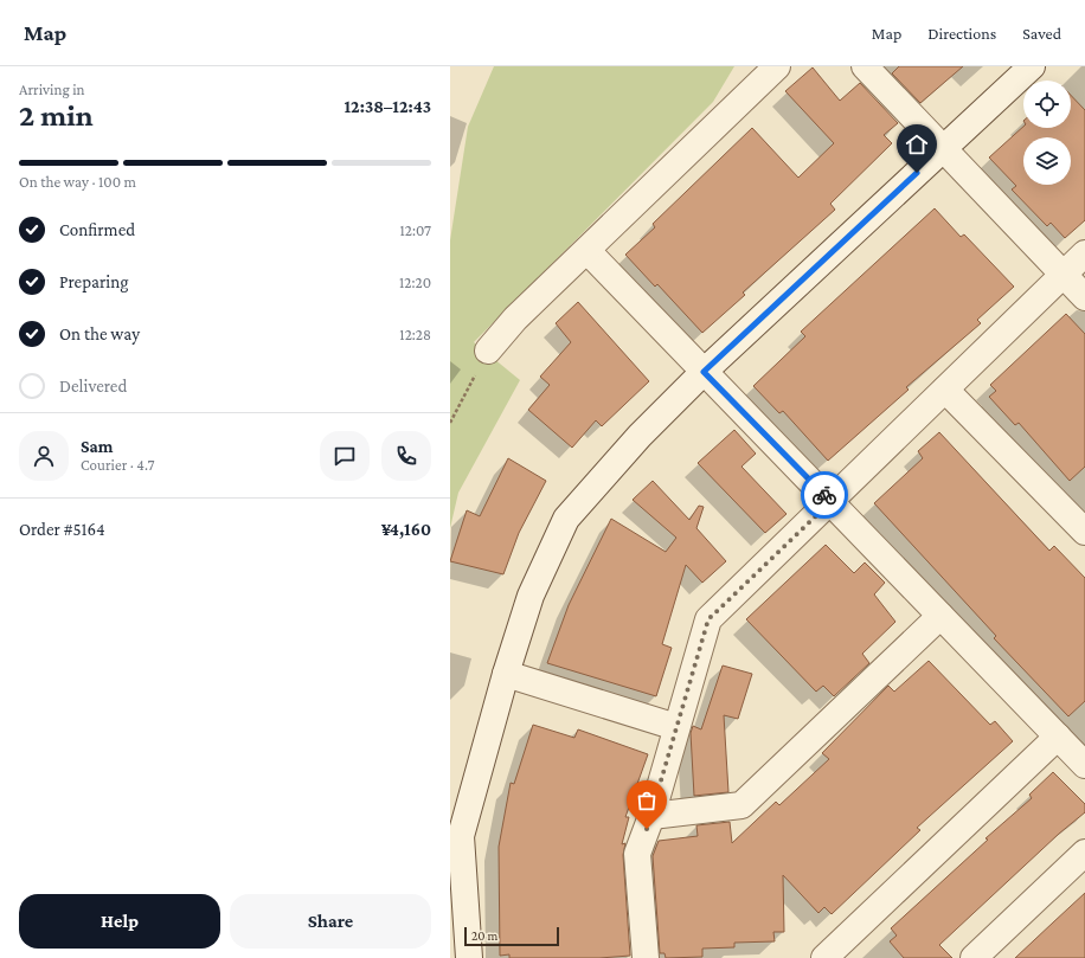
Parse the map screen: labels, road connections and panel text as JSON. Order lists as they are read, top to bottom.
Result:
{
  "scale_bar": "20 m",
  "page": {
    "header": "Map",
    "nav": ["Map", "Directions", "Saved"],
    "heading": ["2 min", "Arriving in", "12:38–12:43"],
    "panel": [
      "Sam",
      "Courier · 4.7",
      "Order #5164",
      "¥4,160"
    ],
    "bar": "On the way · 100 m",
    "list": [
      ["Confirmed", "12:07"],
      ["Preparing", "12:20"],
      ["On the way", "12:28"],
      "Delivered"
    ],
    "buttons": ["Help", "Share"],
    "scale": "20 m"
  }
}
